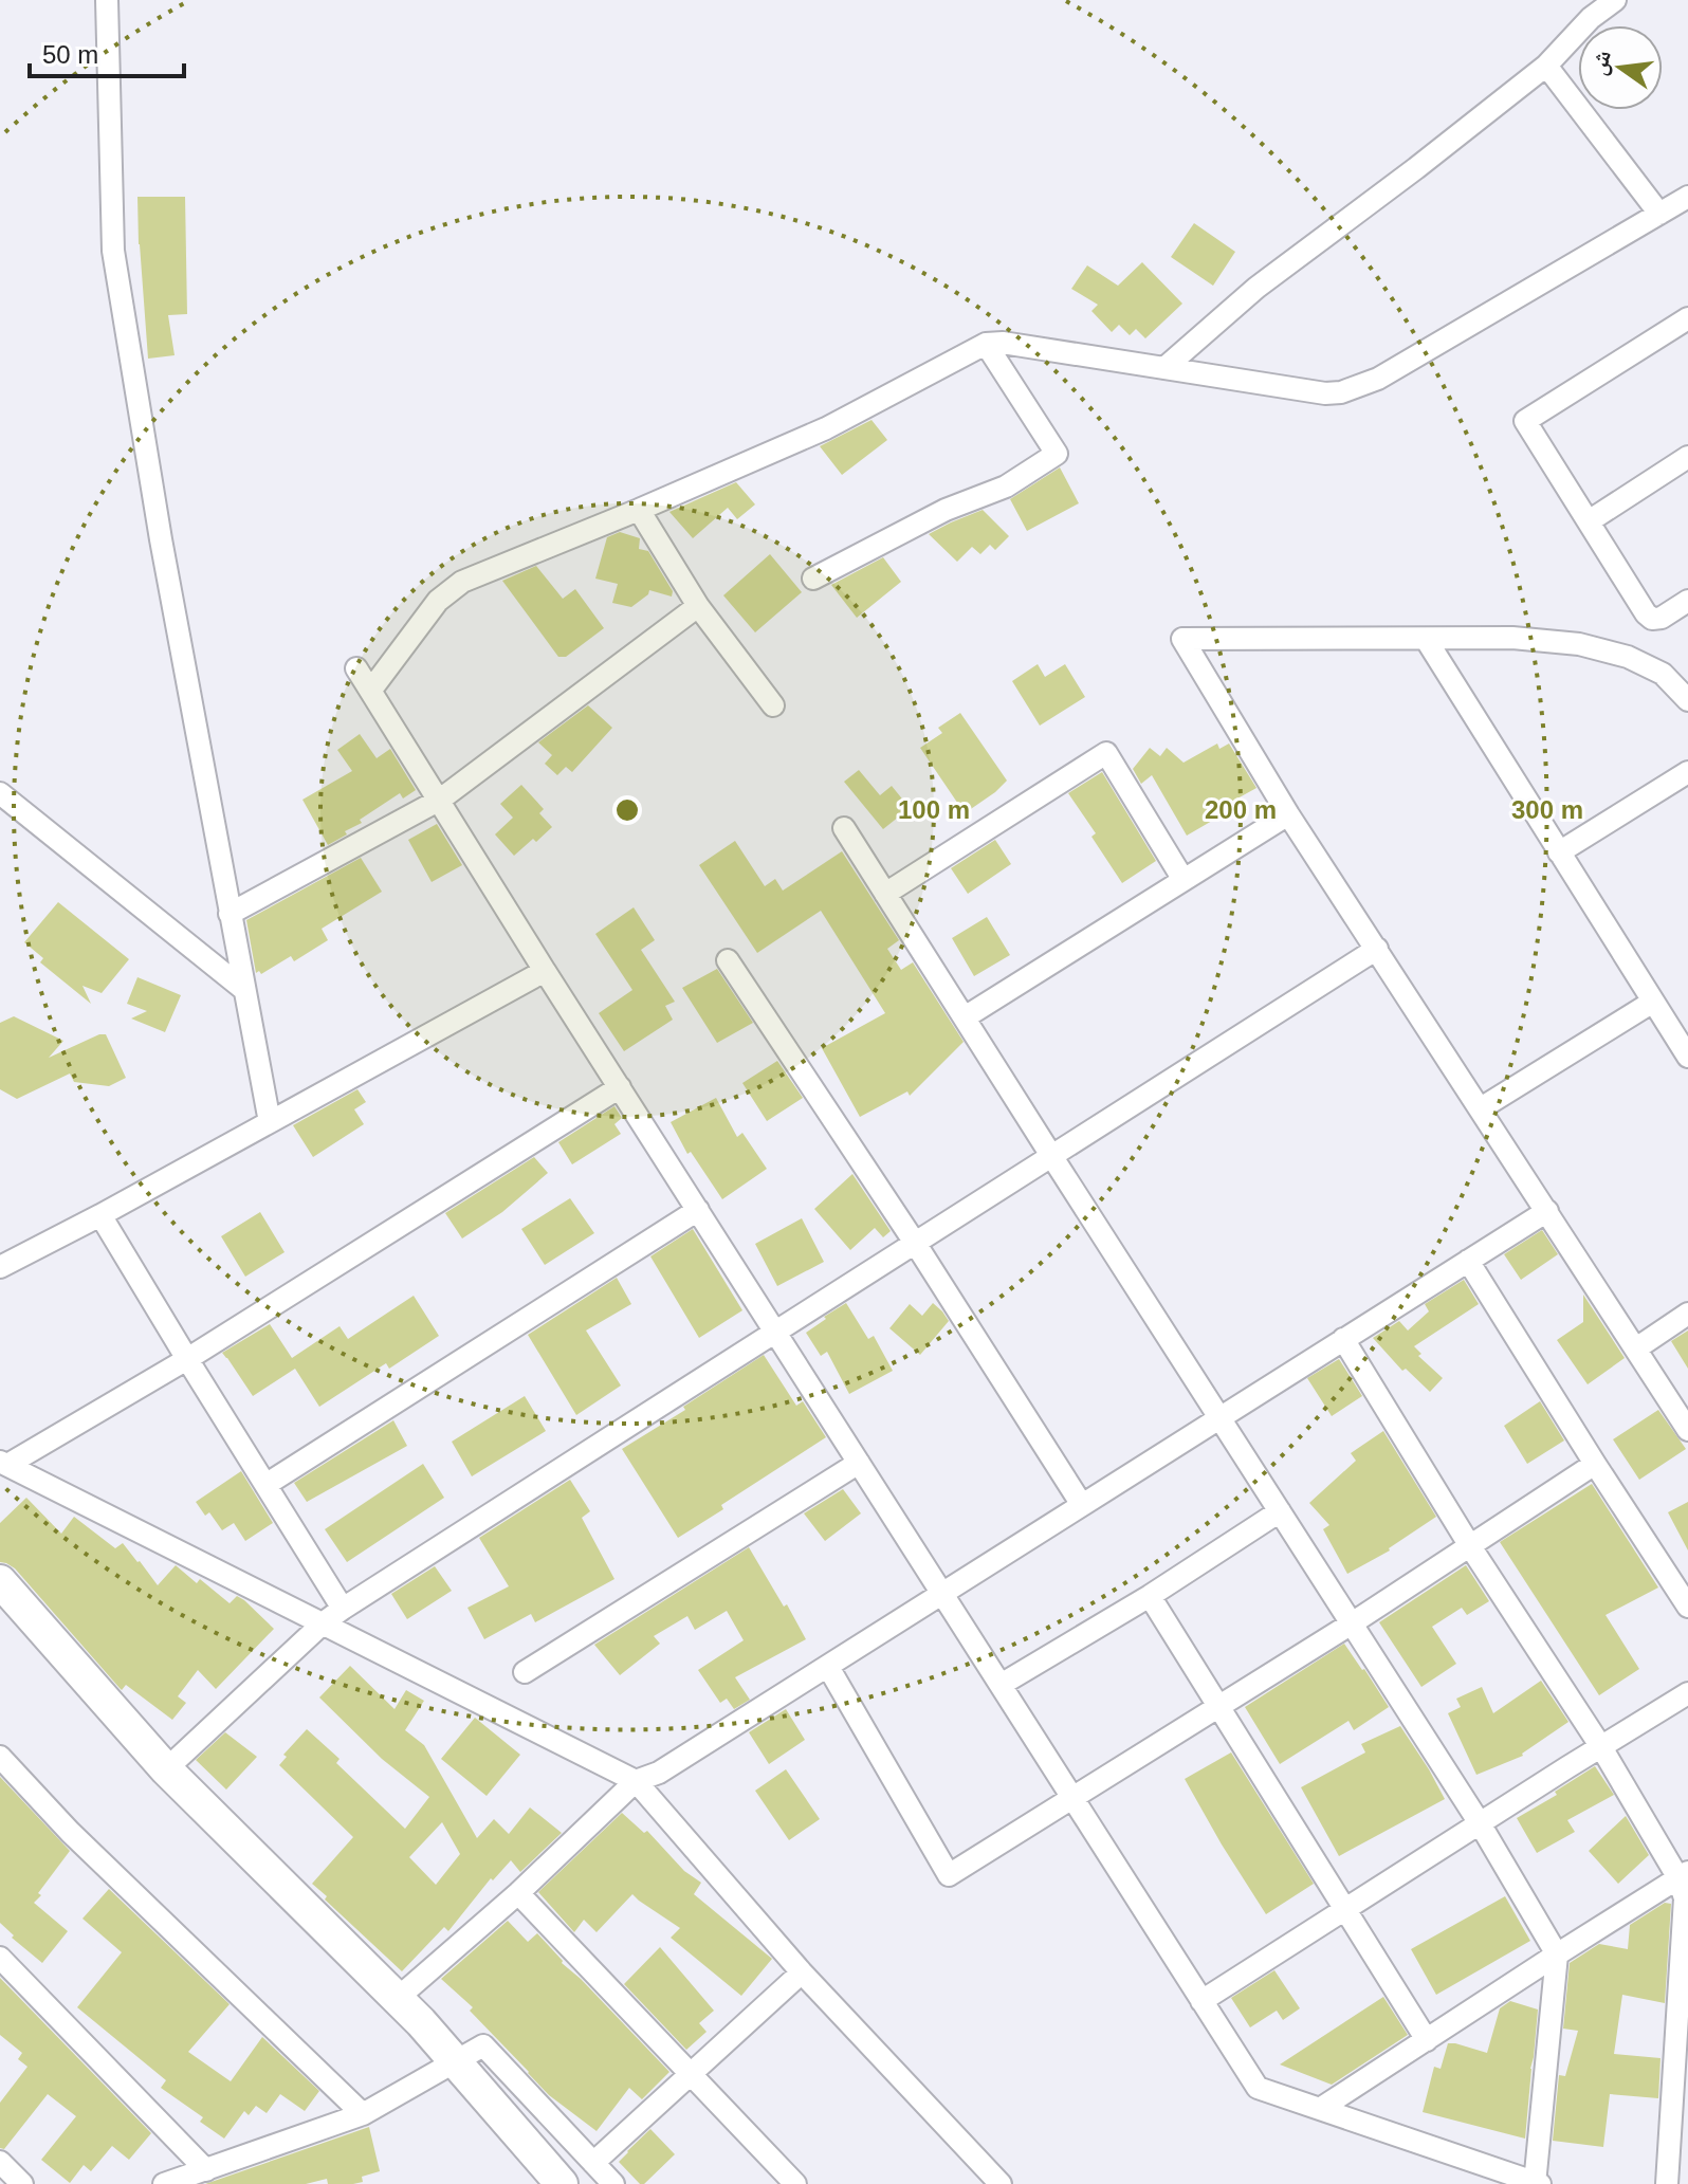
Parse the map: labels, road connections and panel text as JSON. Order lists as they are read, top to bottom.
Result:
{
  "scale_bar": "50 m",
  "north": "left",
  "rings": ["100 m", "200 m", "300 m"]
}
